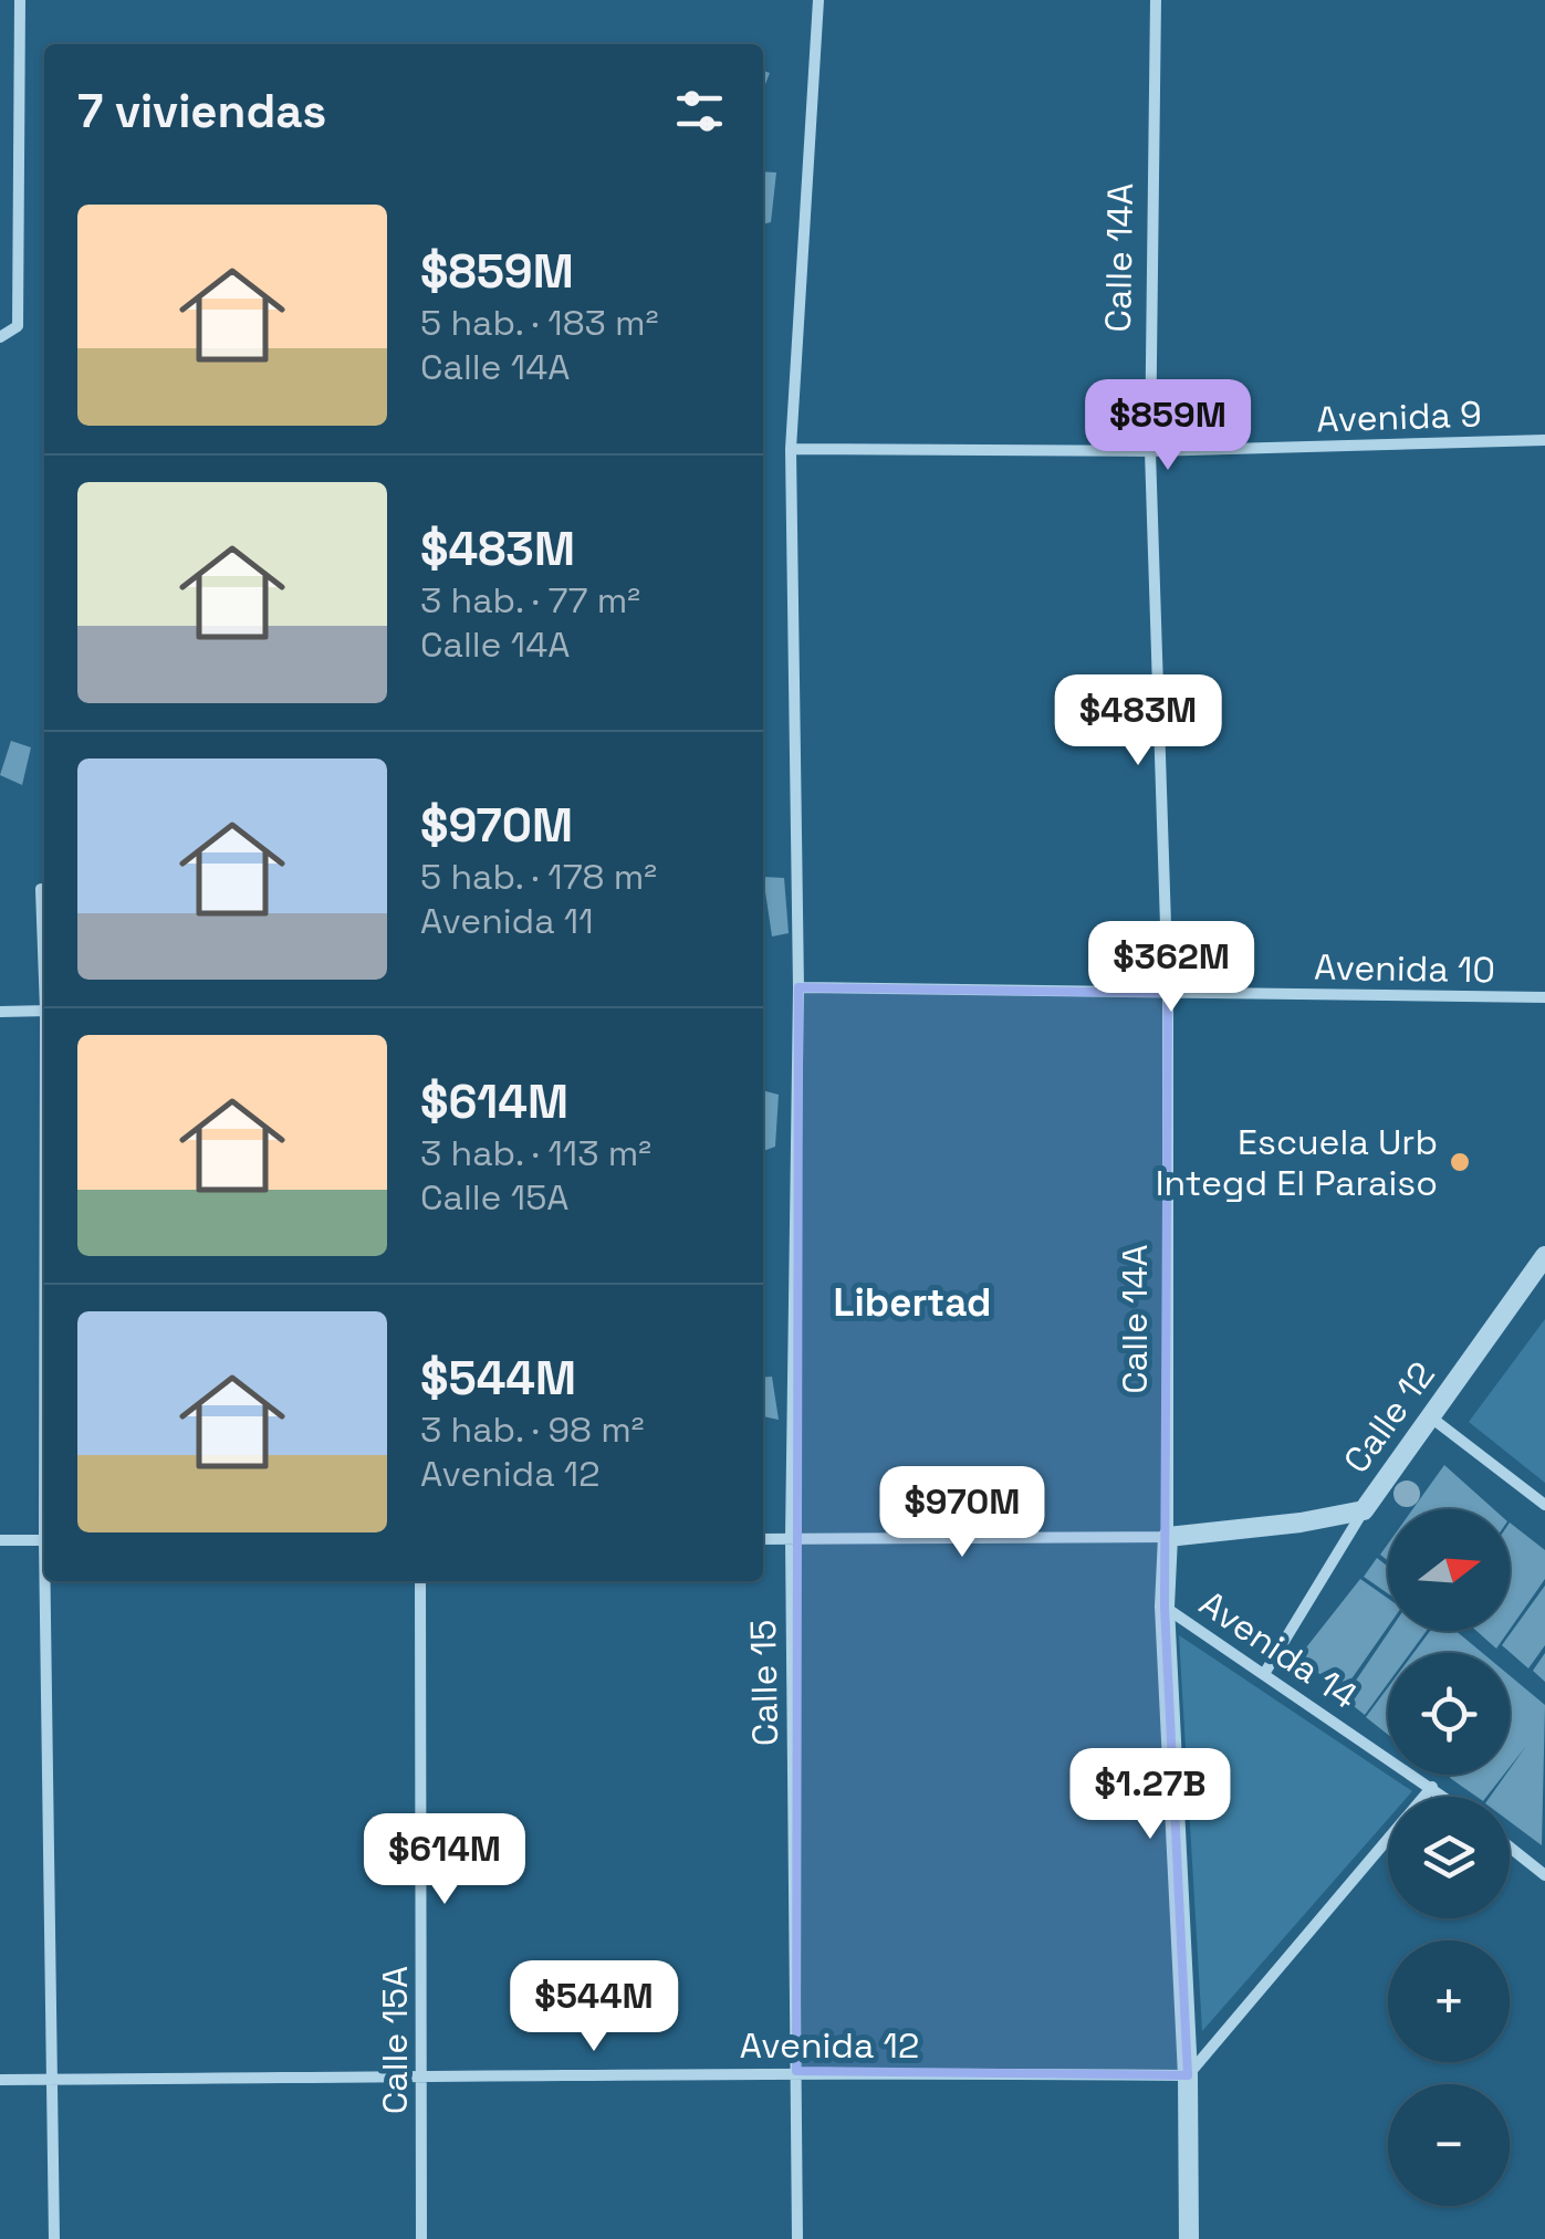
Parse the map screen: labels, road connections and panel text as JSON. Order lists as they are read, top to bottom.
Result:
{
  "streets": {
    "street": [
      "Calle 14A",
      "Avenida 9",
      "Avenida 10",
      "Calle 12",
      "Avenida 14",
      "Calle 15",
      "Calle 15A",
      "Avenida 12"
    ]
  },
  "crossings": [
    ["Calle 14A", "Avenida 9"],
    ["Calle 14A", "Avenida 10"],
    ["Calle 14A", "Calle 12"],
    ["Calle 14A", "Avenida 14"],
    ["Calle 14A", "Avenida 12"],
    ["Avenida 9", "Calle 15"],
    ["Avenida 10", "Calle 15"],
    ["Calle 15", "Avenida 12"],
    ["Calle 15A", "Avenida 12"]
  ],
  "districts": ["Libertad"],
  "places": ["Escuela Urb Integd El Paraiso"],
  "north": "right",
  "page": {
    "heading": "7 viviendas",
    "list": [
      {
        "name": "$859M",
        "note": "5 hab. · 183 m² · Calle 14A"
      },
      {
        "name": "$483M",
        "note": "3 hab. · 77 m² · Calle 14A"
      },
      {
        "name": "$970M",
        "note": "5 hab. · 178 m² · Avenida 11"
      },
      {
        "name": "$614M",
        "note": "3 hab. · 113 m² · Calle 15A"
      },
      {
        "name": "$544M",
        "note": "3 hab. · 98 m² · Avenida 12"
      }
    ],
    "price": [
      "$859M",
      "$483M",
      "$362M",
      "$970M",
      "$1.27B",
      "$614M",
      "$544M"
    ],
    "map_buttons": ["+", "−"]
  }
}
